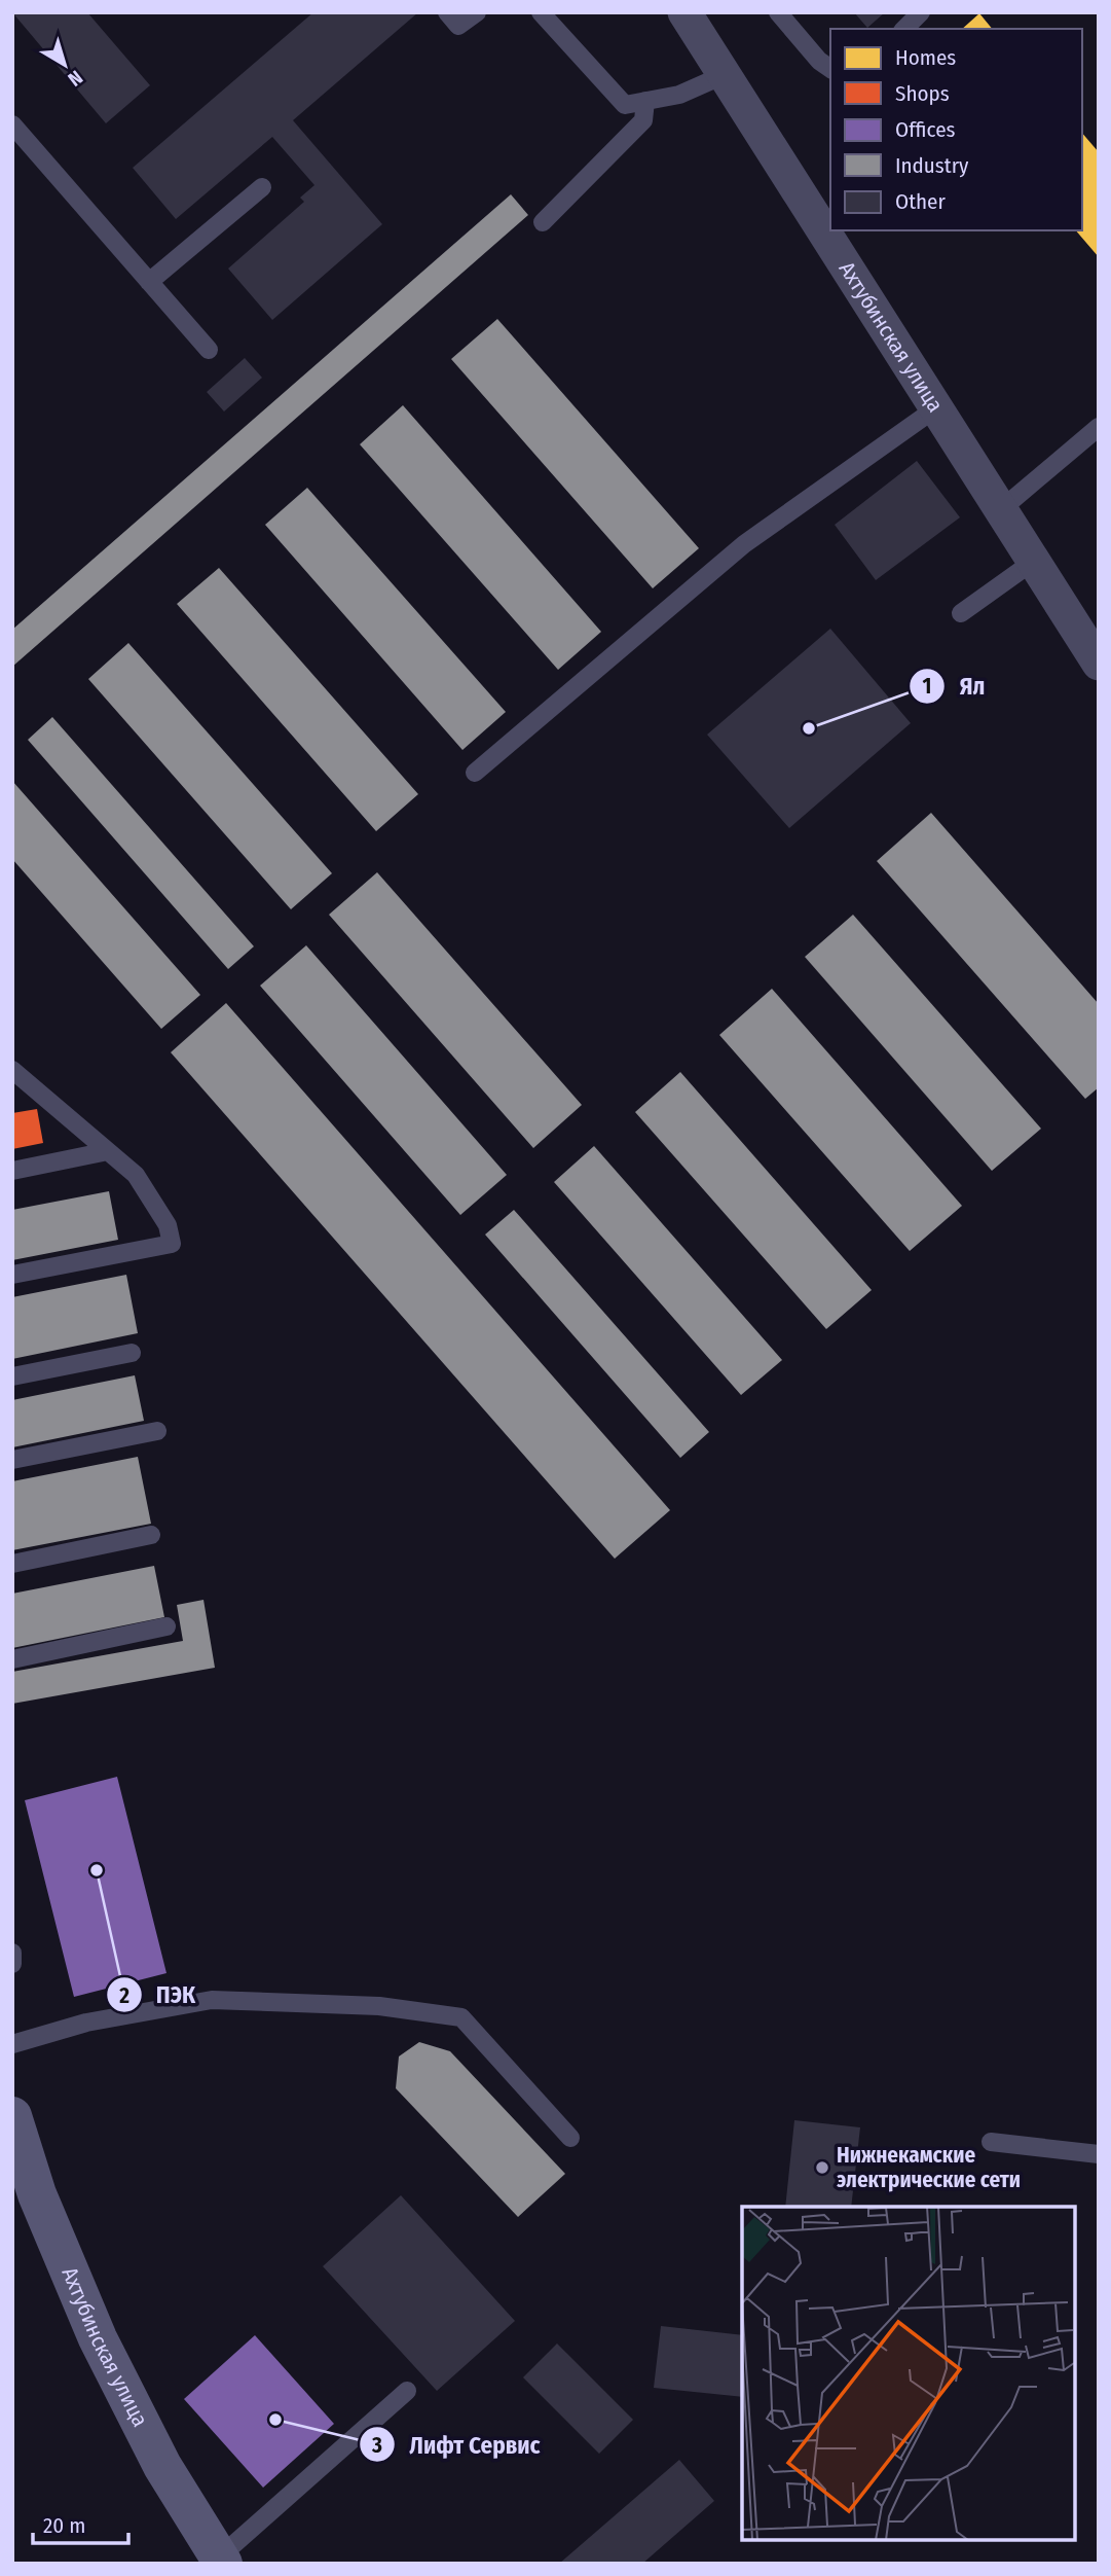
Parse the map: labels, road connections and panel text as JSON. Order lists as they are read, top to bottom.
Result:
{
  "streets": {
    "street": ["Ахтубинская улица"]
  },
  "places": [
    "Ял",
    "ПЭК",
    "Нижнекамские электрические сети",
    "Лифт Сервис"
  ],
  "legend": [
    "Homes",
    "Shops",
    "Offices",
    "Industry",
    "Other"
  ],
  "scale_bar": "20 m",
  "north": "bottom right"
}
